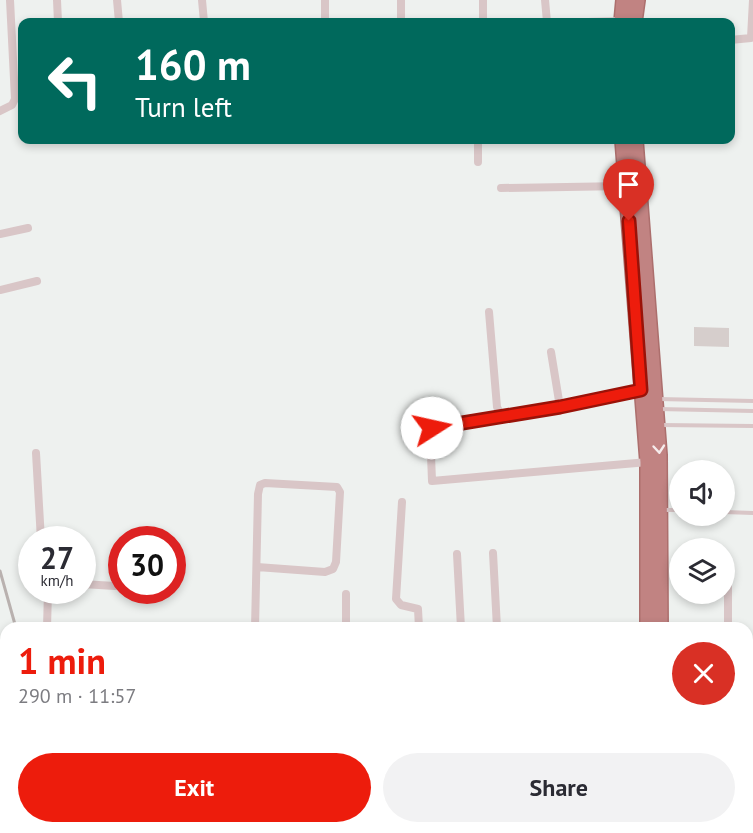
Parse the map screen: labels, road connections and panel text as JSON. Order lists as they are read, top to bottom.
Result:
{
  "page": {
    "turn": ["160 m", "Turn left"],
    "speed": "27 km/h",
    "limit": "30",
    "heading": ["1 min", "290 m · 11:57"],
    "buttons": ["Exit", "Share"]
  }
}
